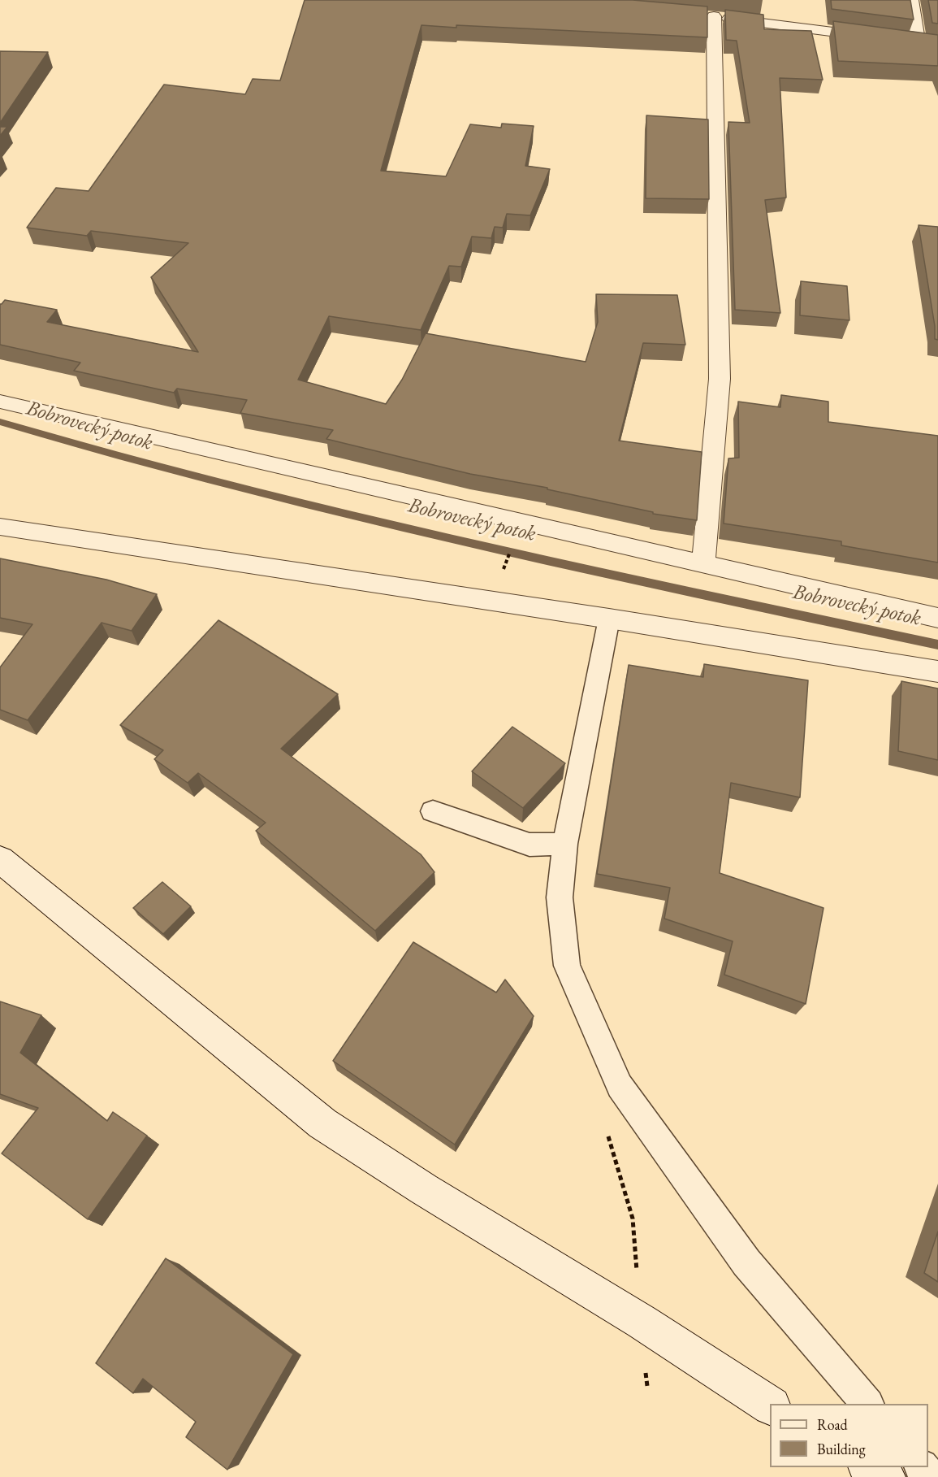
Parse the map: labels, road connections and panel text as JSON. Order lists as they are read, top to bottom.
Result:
{
  "water": ["Bobrovecký potok"],
  "legend": ["Road", "Building"]
}
